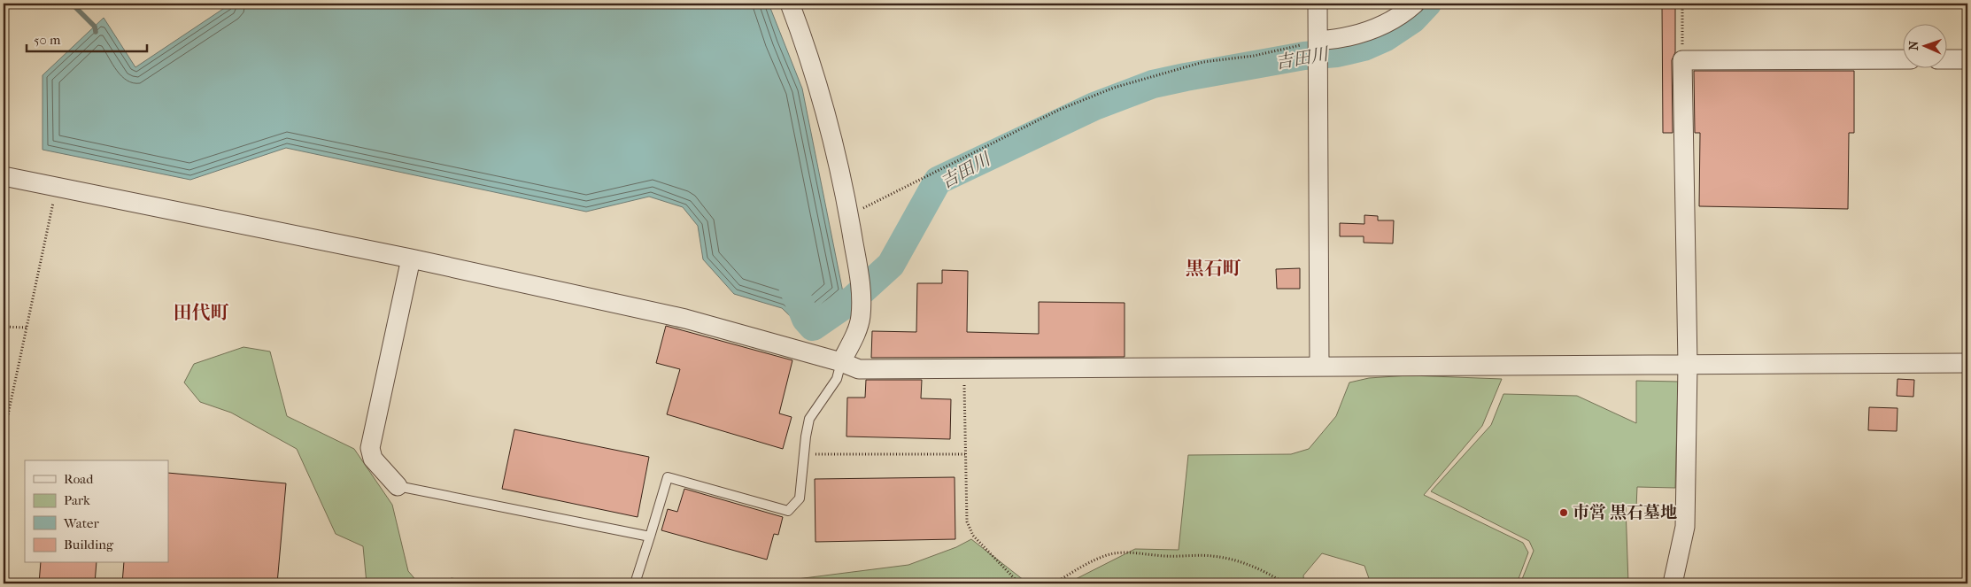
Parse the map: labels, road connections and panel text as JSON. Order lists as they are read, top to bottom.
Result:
{
  "districts": ["黒石町", "田代町"],
  "water": ["吉田川"],
  "places": ["市営 黒石墓地"],
  "legend": [
    "Road",
    "Park",
    "Water",
    "Building"
  ],
  "scale_bar": "50 m",
  "north": "left"
}
